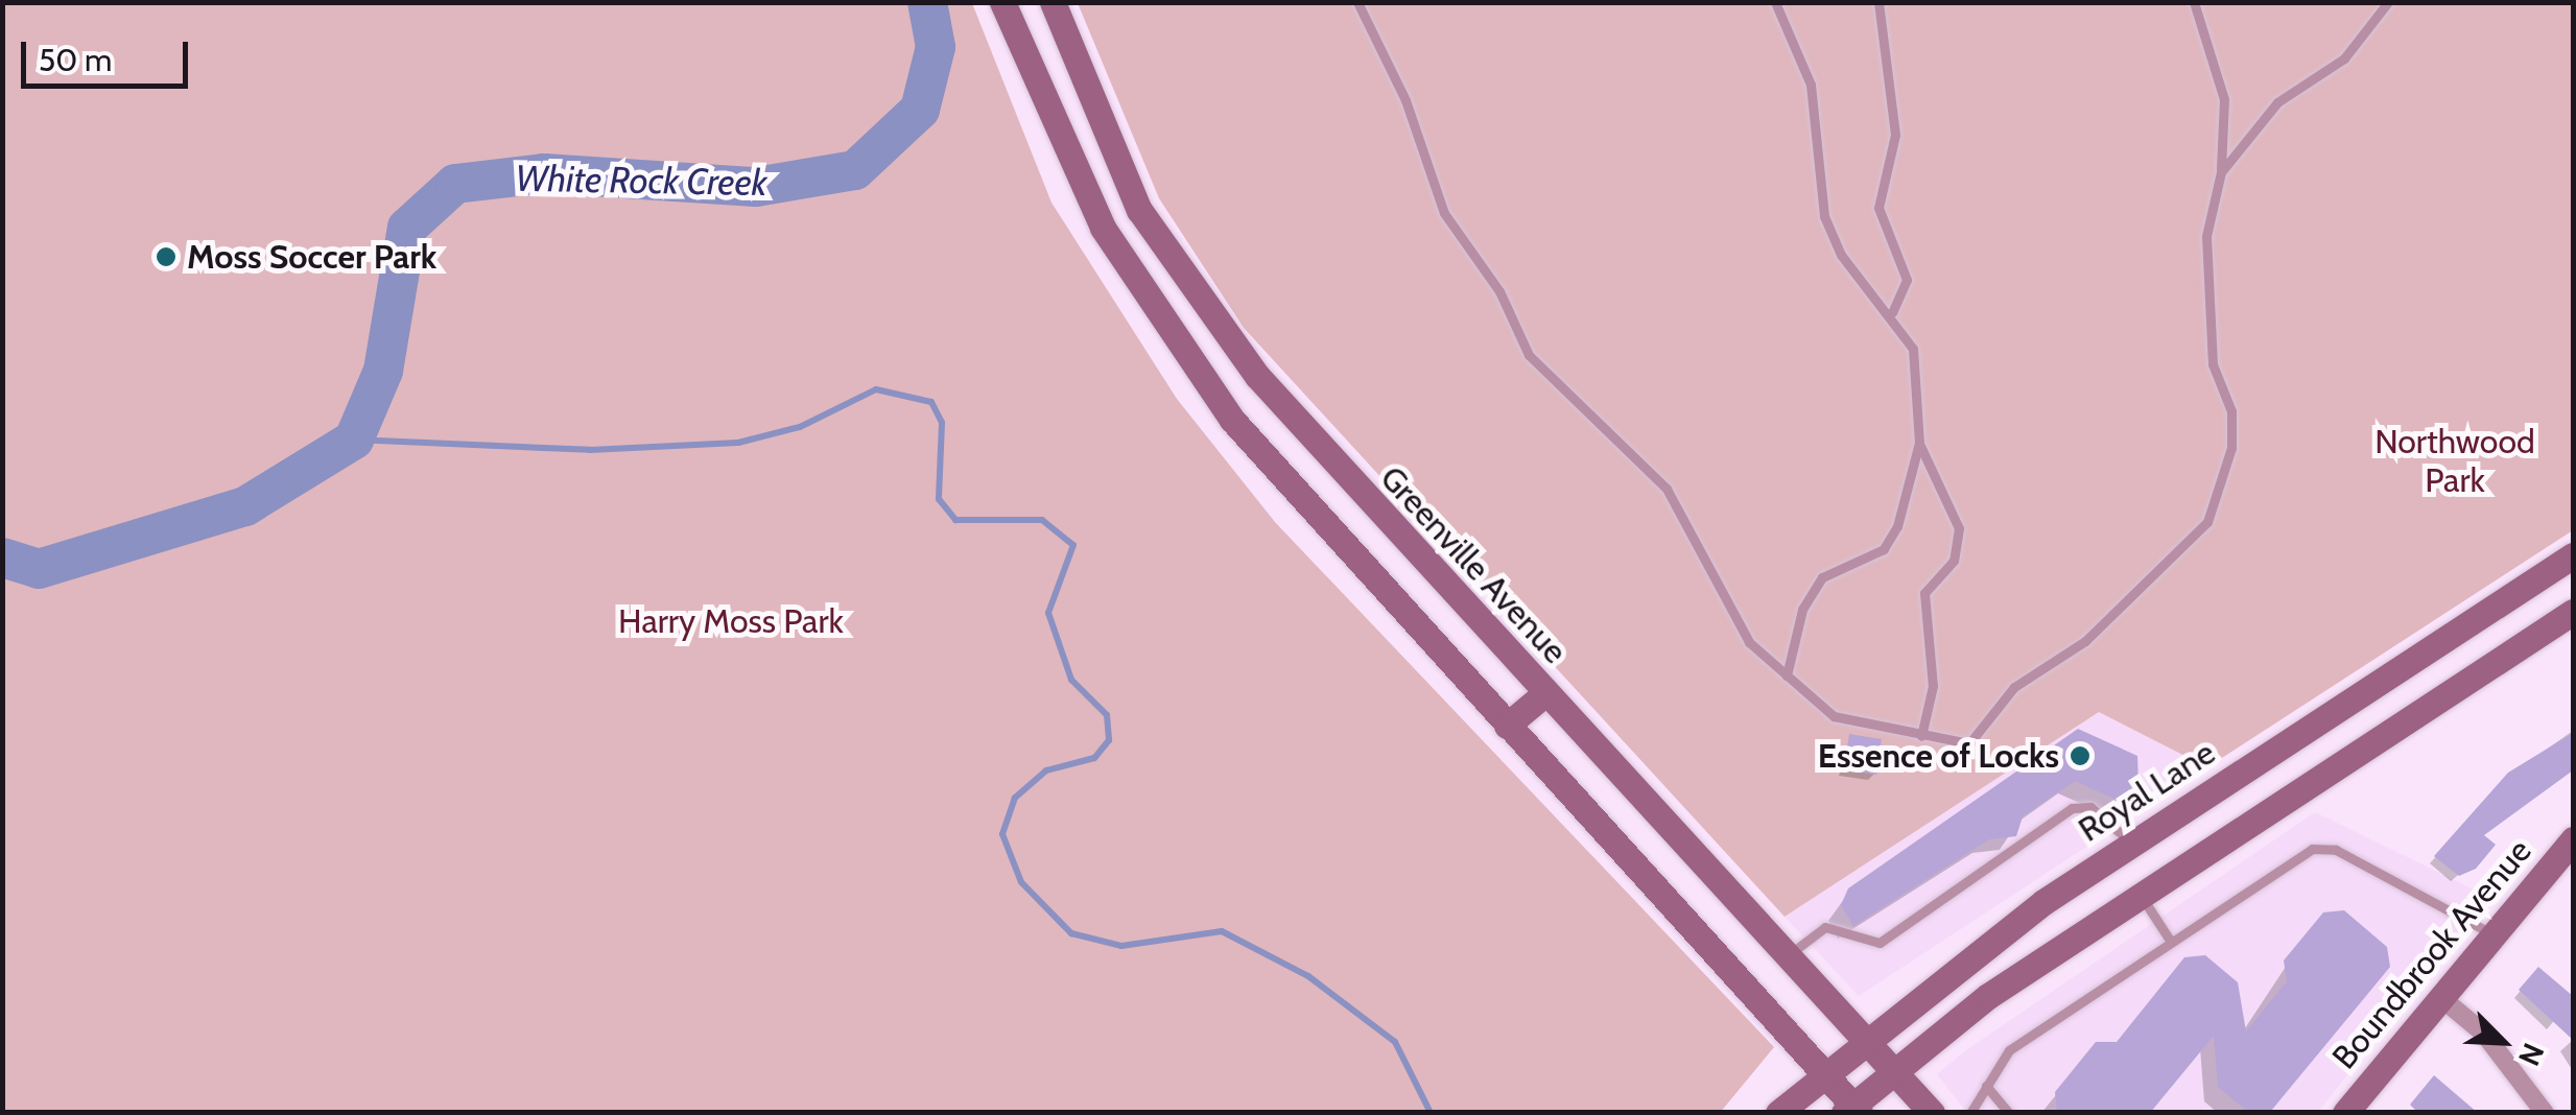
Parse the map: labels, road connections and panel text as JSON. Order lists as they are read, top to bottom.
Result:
{
  "streets": {
    "main road": ["Greenville Avenue", "Royal Lane", "Boundbrook Avenue"]
  },
  "crossings": [
    ["Greenville Avenue", "Royal Lane"]
  ],
  "water": ["White Rock Creek"],
  "parks": ["Northwood Park", "Harry Moss Park"],
  "places": ["Moss Soccer Park", "Essence of Locks"],
  "scale_bar": "50 m",
  "north": "bottom right"
}
